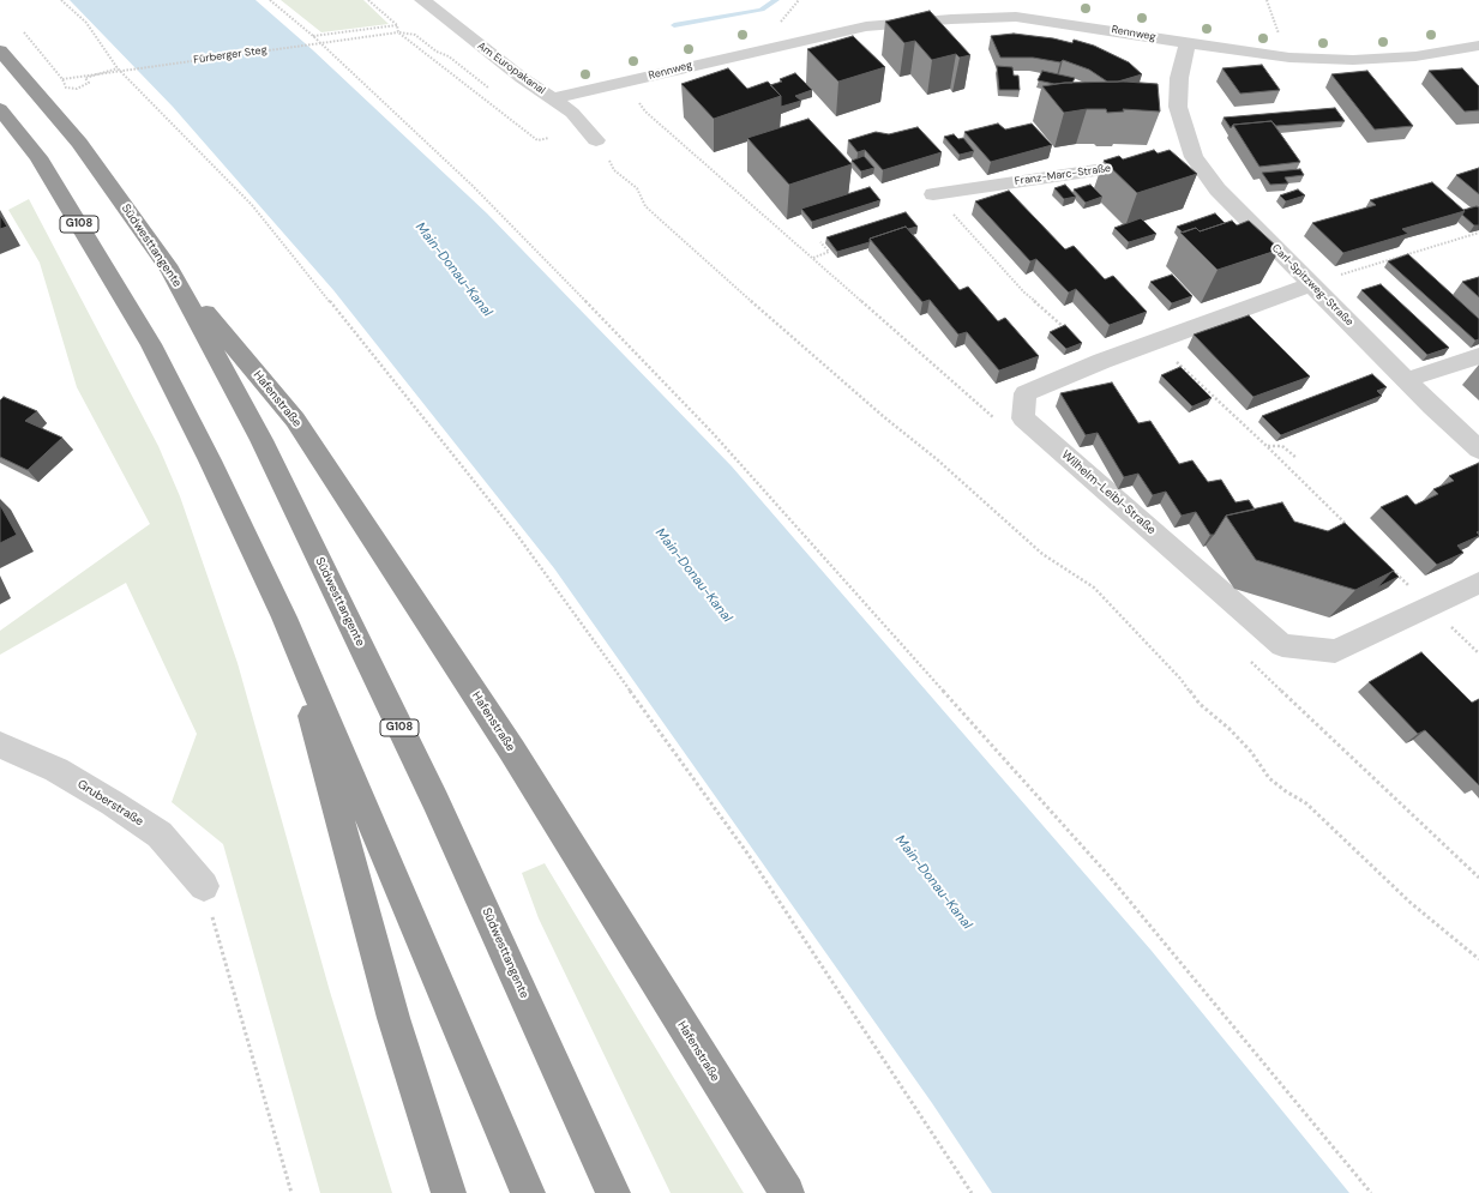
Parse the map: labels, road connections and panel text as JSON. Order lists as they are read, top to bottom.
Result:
{
  "streets": {
    "highway": ["G108", "Südwesttangente", "Hafenstraße"],
    "street": [
      "Rennweg",
      "Am Europakanal",
      "Franz-Marc-Straße",
      "Carl-Spitzweg-Straße",
      "Wilhelm-Leibl-Straße",
      "Gruberstraße"
    ],
    "path": ["Fürberger Steg"]
  },
  "crossings": [
    ["Rennweg", "Am Europakanal"],
    ["Rennweg", "Carl-Spitzweg-Straße"],
    ["Franz-Marc-Straße", "Carl-Spitzweg-Straße"],
    ["Südwesttangente", "Hafenstraße"],
    ["Carl-Spitzweg-Straße", "Wilhelm-Leibl-Straße"]
  ],
  "water": ["Main-Donau-Kanal"]
}
